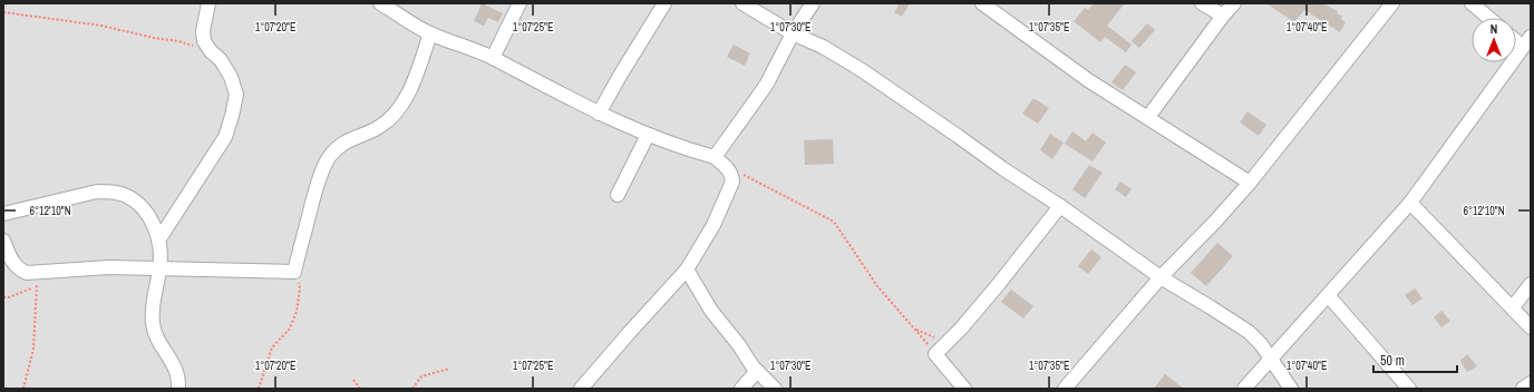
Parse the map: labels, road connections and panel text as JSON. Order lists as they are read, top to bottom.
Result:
{
  "scale_bar": "50 m",
  "north": "top",
  "coordinates": [
    "1°07'20\"E",
    "1°07'25\"E",
    "1°07'30\"E",
    "1°07'35\"E",
    "1°07'40\"E",
    "6°12'10\"N"
  ]
}
